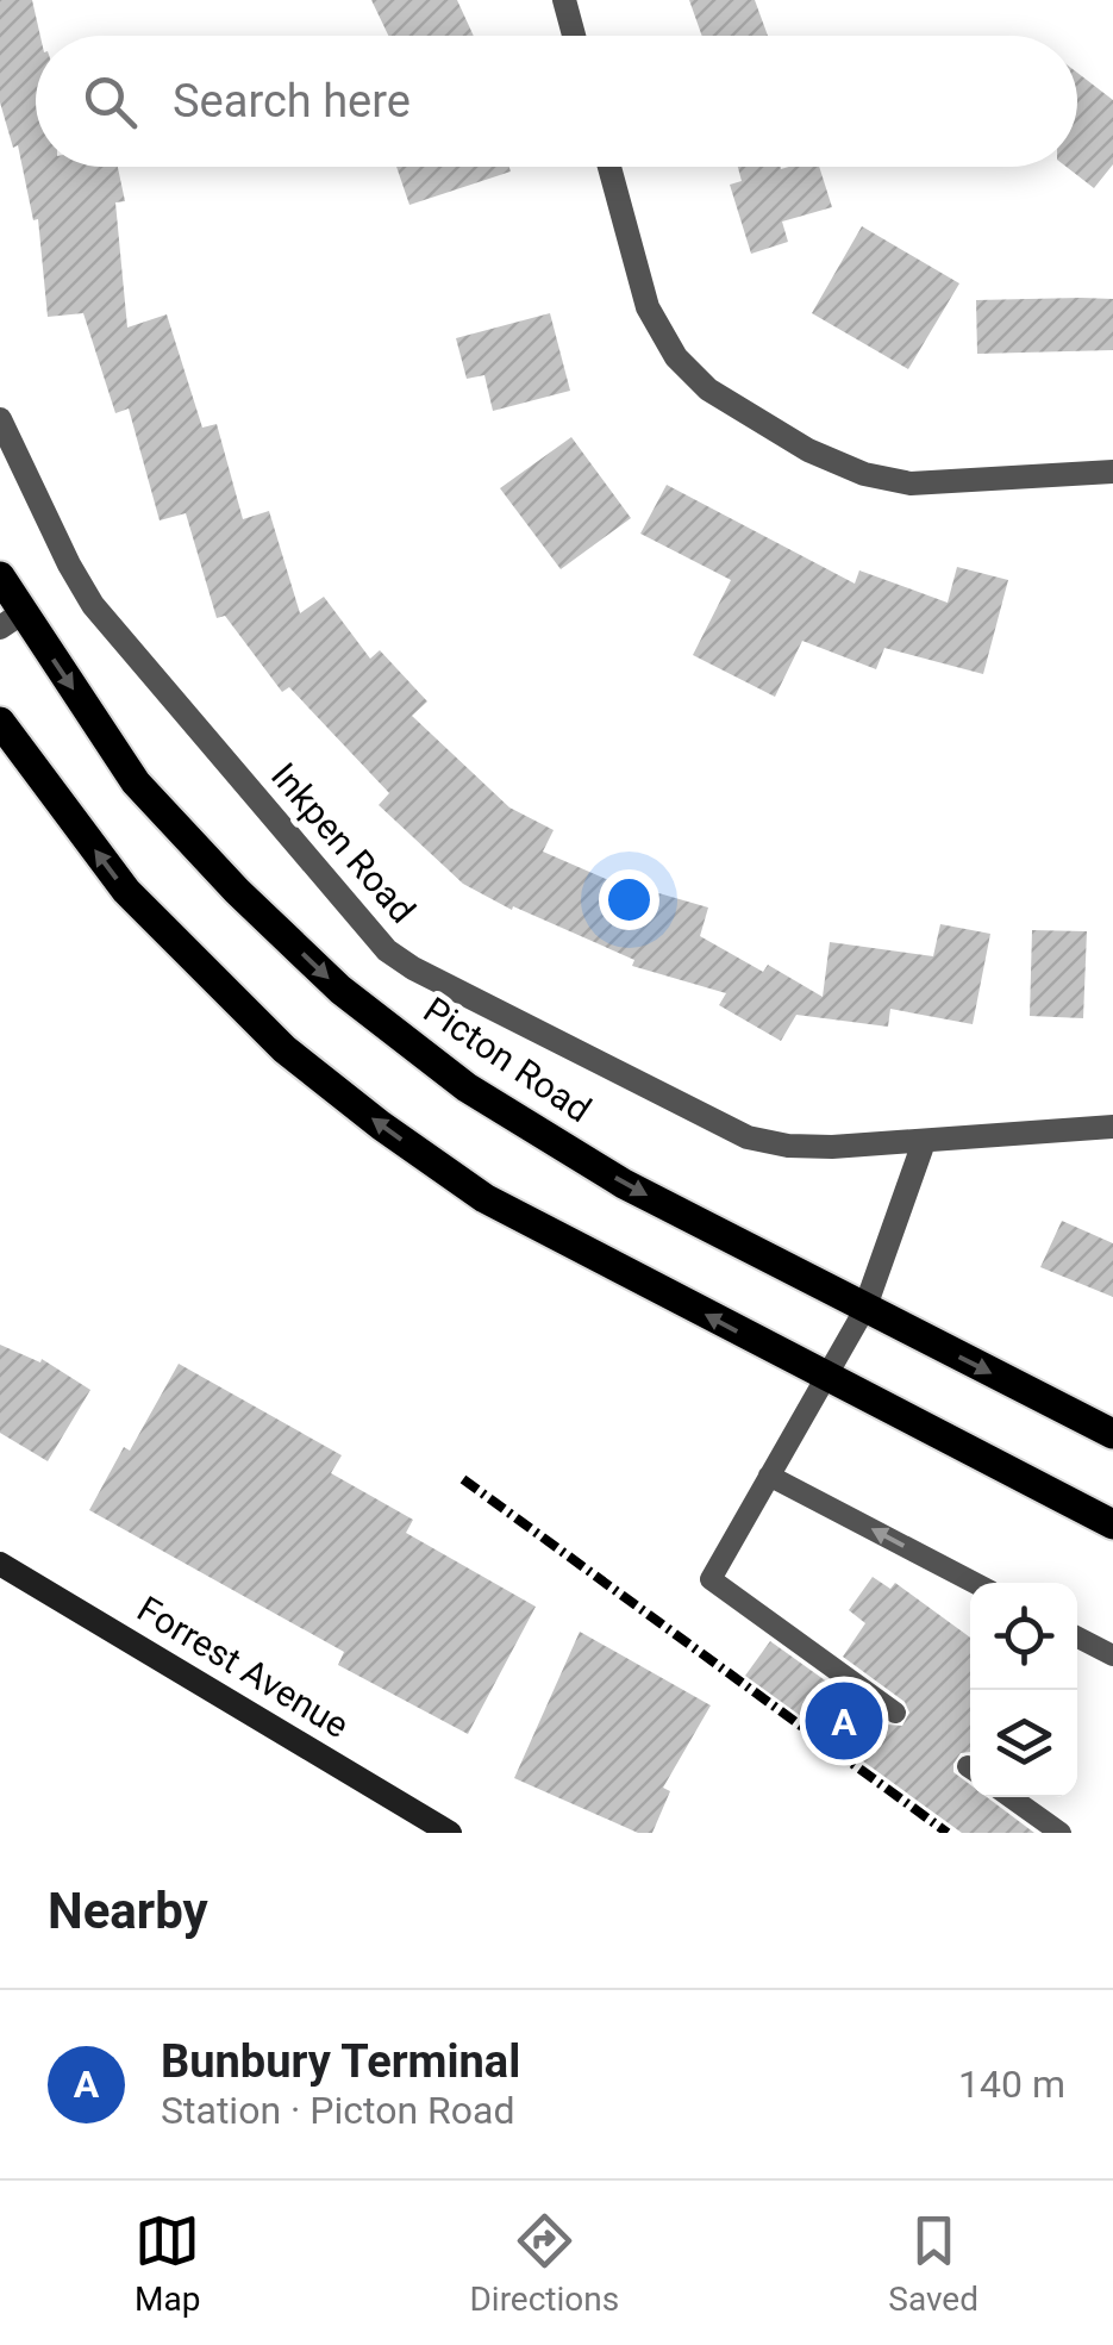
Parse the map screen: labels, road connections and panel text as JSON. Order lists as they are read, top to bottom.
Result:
{
  "streets": {
    "main road": ["Picton Road", "Forrest Avenue"],
    "street": ["Inkpen Road"]
  },
  "page": {
    "search": "Search here",
    "pins": "A",
    "heading": "Nearby",
    "list": [
      {
        "mark": "A",
        "name": "Bunbury Terminal",
        "note": "Station · Picton Road",
        "value": "140 m"
      }
    ],
    "nav": ["Map", "Directions", "Saved"]
  }
}
